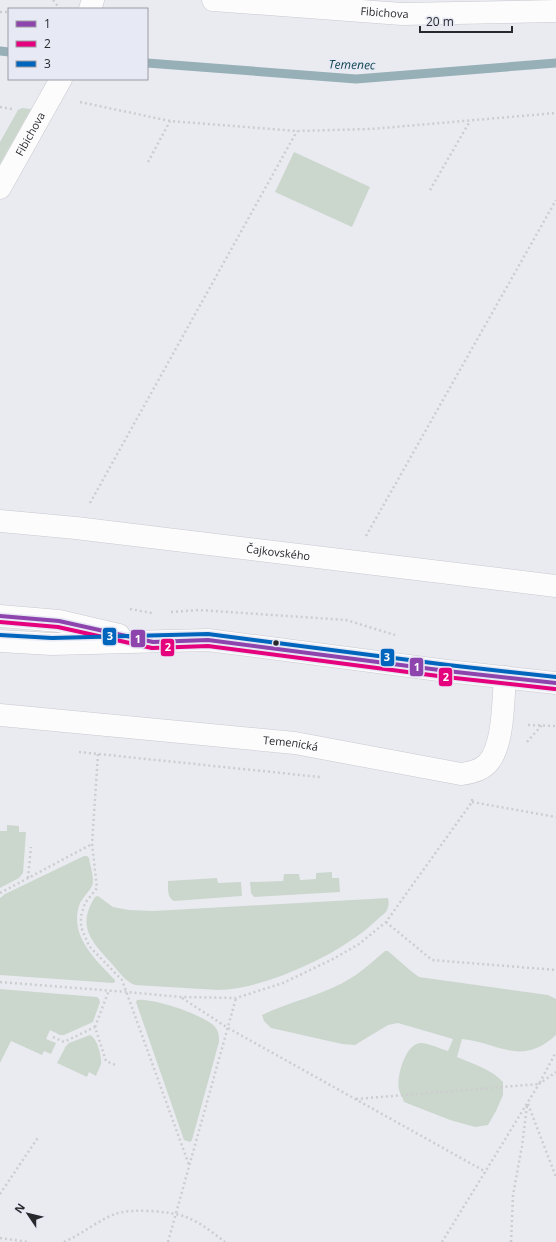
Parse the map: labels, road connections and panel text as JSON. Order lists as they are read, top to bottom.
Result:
{
  "streets": {
    "street": ["Fibichova", "Čajkovského", "Temenická"]
  },
  "water": ["Temenec"],
  "lines": ["transit line 1", "transit line 2", "transit line 3"],
  "legend": ["1", "2", "3"],
  "scale_bar": "20 m",
  "north": "top left"
}
